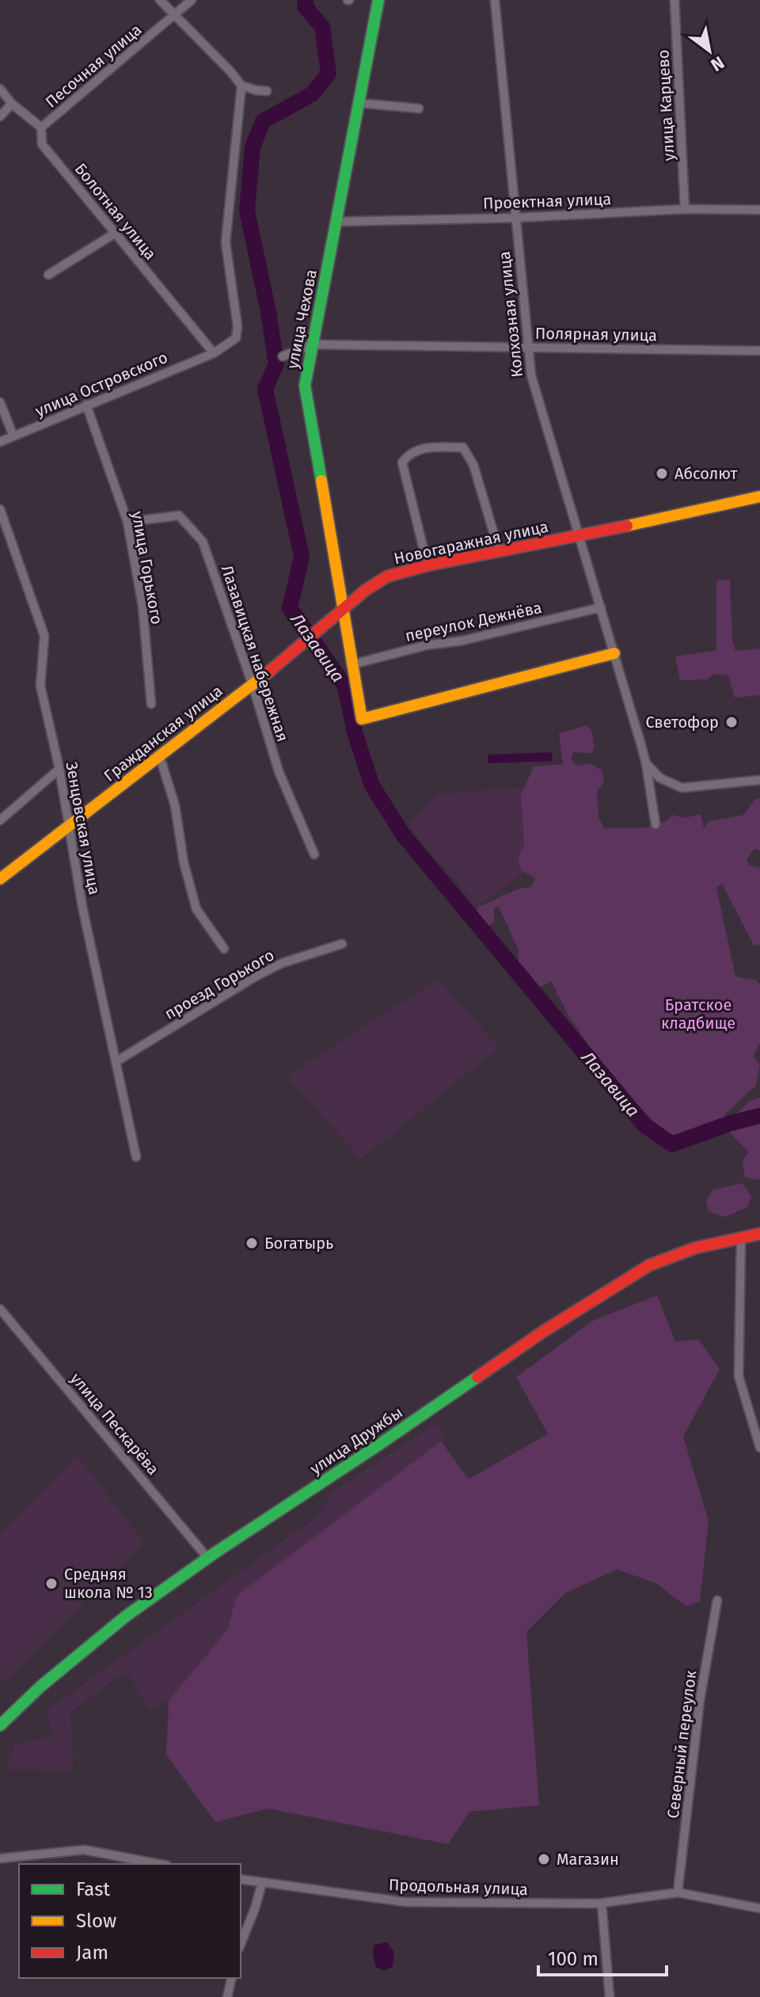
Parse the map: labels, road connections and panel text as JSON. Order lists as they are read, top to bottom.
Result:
{
  "streets": {
    "street": [
      "Песочная улица",
      "улица Карцево",
      "Проектная улица",
      "Болотная улица",
      "Колхозная улица",
      "улица Чехова",
      "Полярная улица",
      "улица Островского",
      "Новогаражная улица",
      "улица Горького",
      "переулок Дежнёва",
      "Лазавицкая набережная",
      "Гражданская улица",
      "Зенцовская улица",
      "проезд Горького",
      "улица Пескарёва",
      "улица Дружбы",
      "Северный переулок",
      "Продольная улица"
    ]
  },
  "crossings": [
    ["Песочная улица", "Болотная улица"],
    ["улица Карцево", "Проектная улица"],
    ["Проектная улица", "Колхозная улица"],
    ["Проектная улица", "улица Чехова"],
    ["Болотная улица", "улица Островского"],
    ["Колхозная улица", "улица Чехова"],
    ["Колхозная улица", "Полярная улица"],
    ["Колхозная улица", "Новогаражная улица"],
    ["Колхозная улица", "переулок Дежнёва"],
    ["улица Чехова", "Полярная улица"],
    ["улица Чехова", "Новогаражная улица"],
    ["улица Чехова", "переулок Дежнёва"],
    ["улица Чехова", "Гражданская улица"],
    ["улица Островского", "улица Горького"],
    ["Новогаражная улица", "Гражданская улица"],
    ["улица Горького", "Лазавицкая набережная"],
    ["Лазавицкая набережная", "Гражданская улица"],
    ["Гражданская улица", "Зенцовская улица"],
    ["Зенцовская улица", "проезд Горького"],
    ["улица Пескарёва", "улица Дружбы"],
    ["Северный переулок", "Продольная улица"]
  ],
  "water": ["Лазавица"],
  "parks": ["Братское кладбище"],
  "places": [
    "Абсолют",
    "Светофор",
    "Богатырь",
    "Средняя школа № 13",
    "Магазин"
  ],
  "legend": ["Fast", "Slow", "Jam"],
  "scale_bar": "100 m",
  "north": "bottom right"
}
